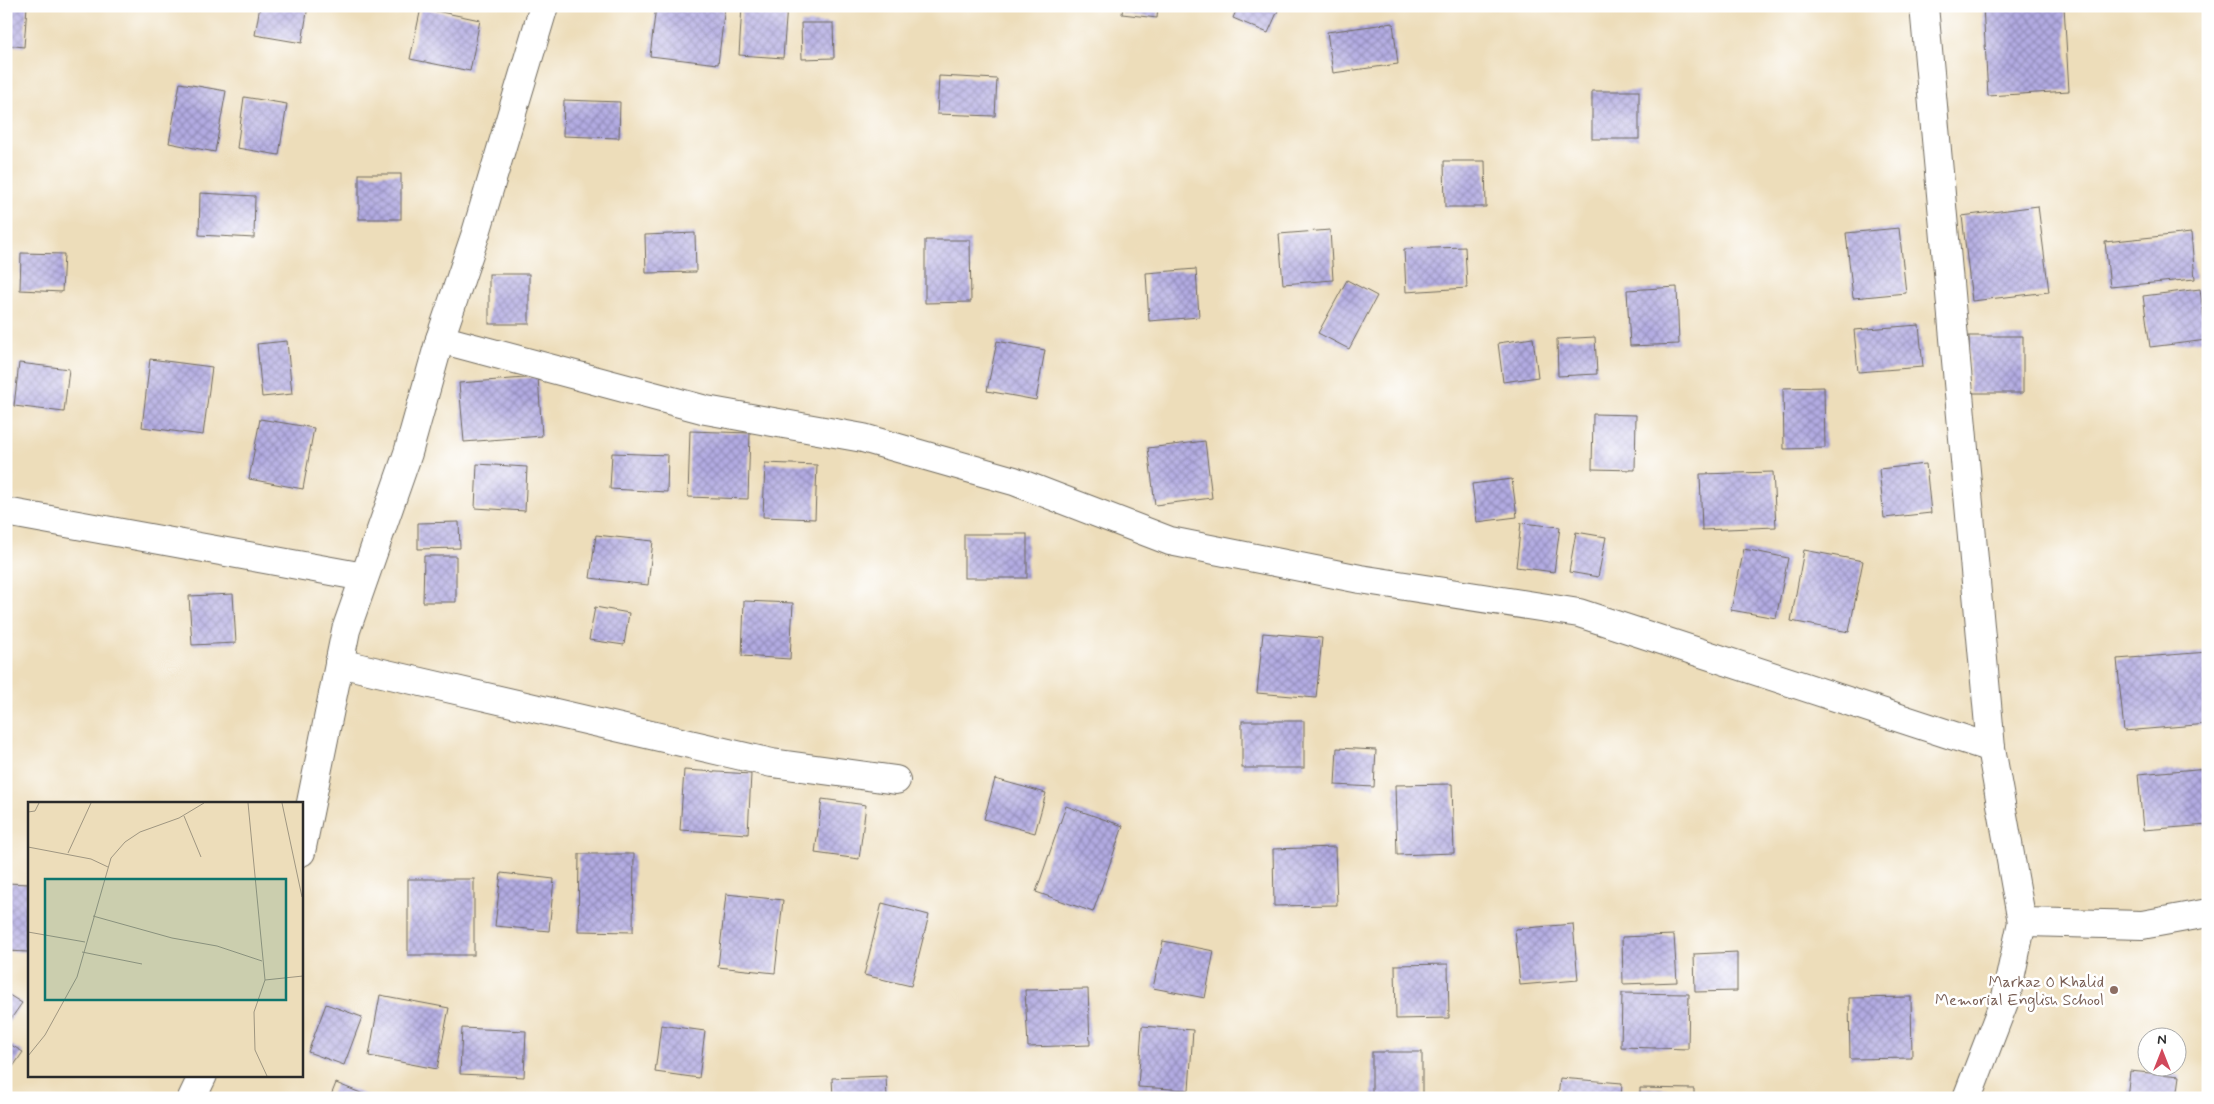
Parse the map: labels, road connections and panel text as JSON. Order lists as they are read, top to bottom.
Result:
{
  "places": ["Markaz O Khalid Memorial English School"],
  "north": "top"
}
